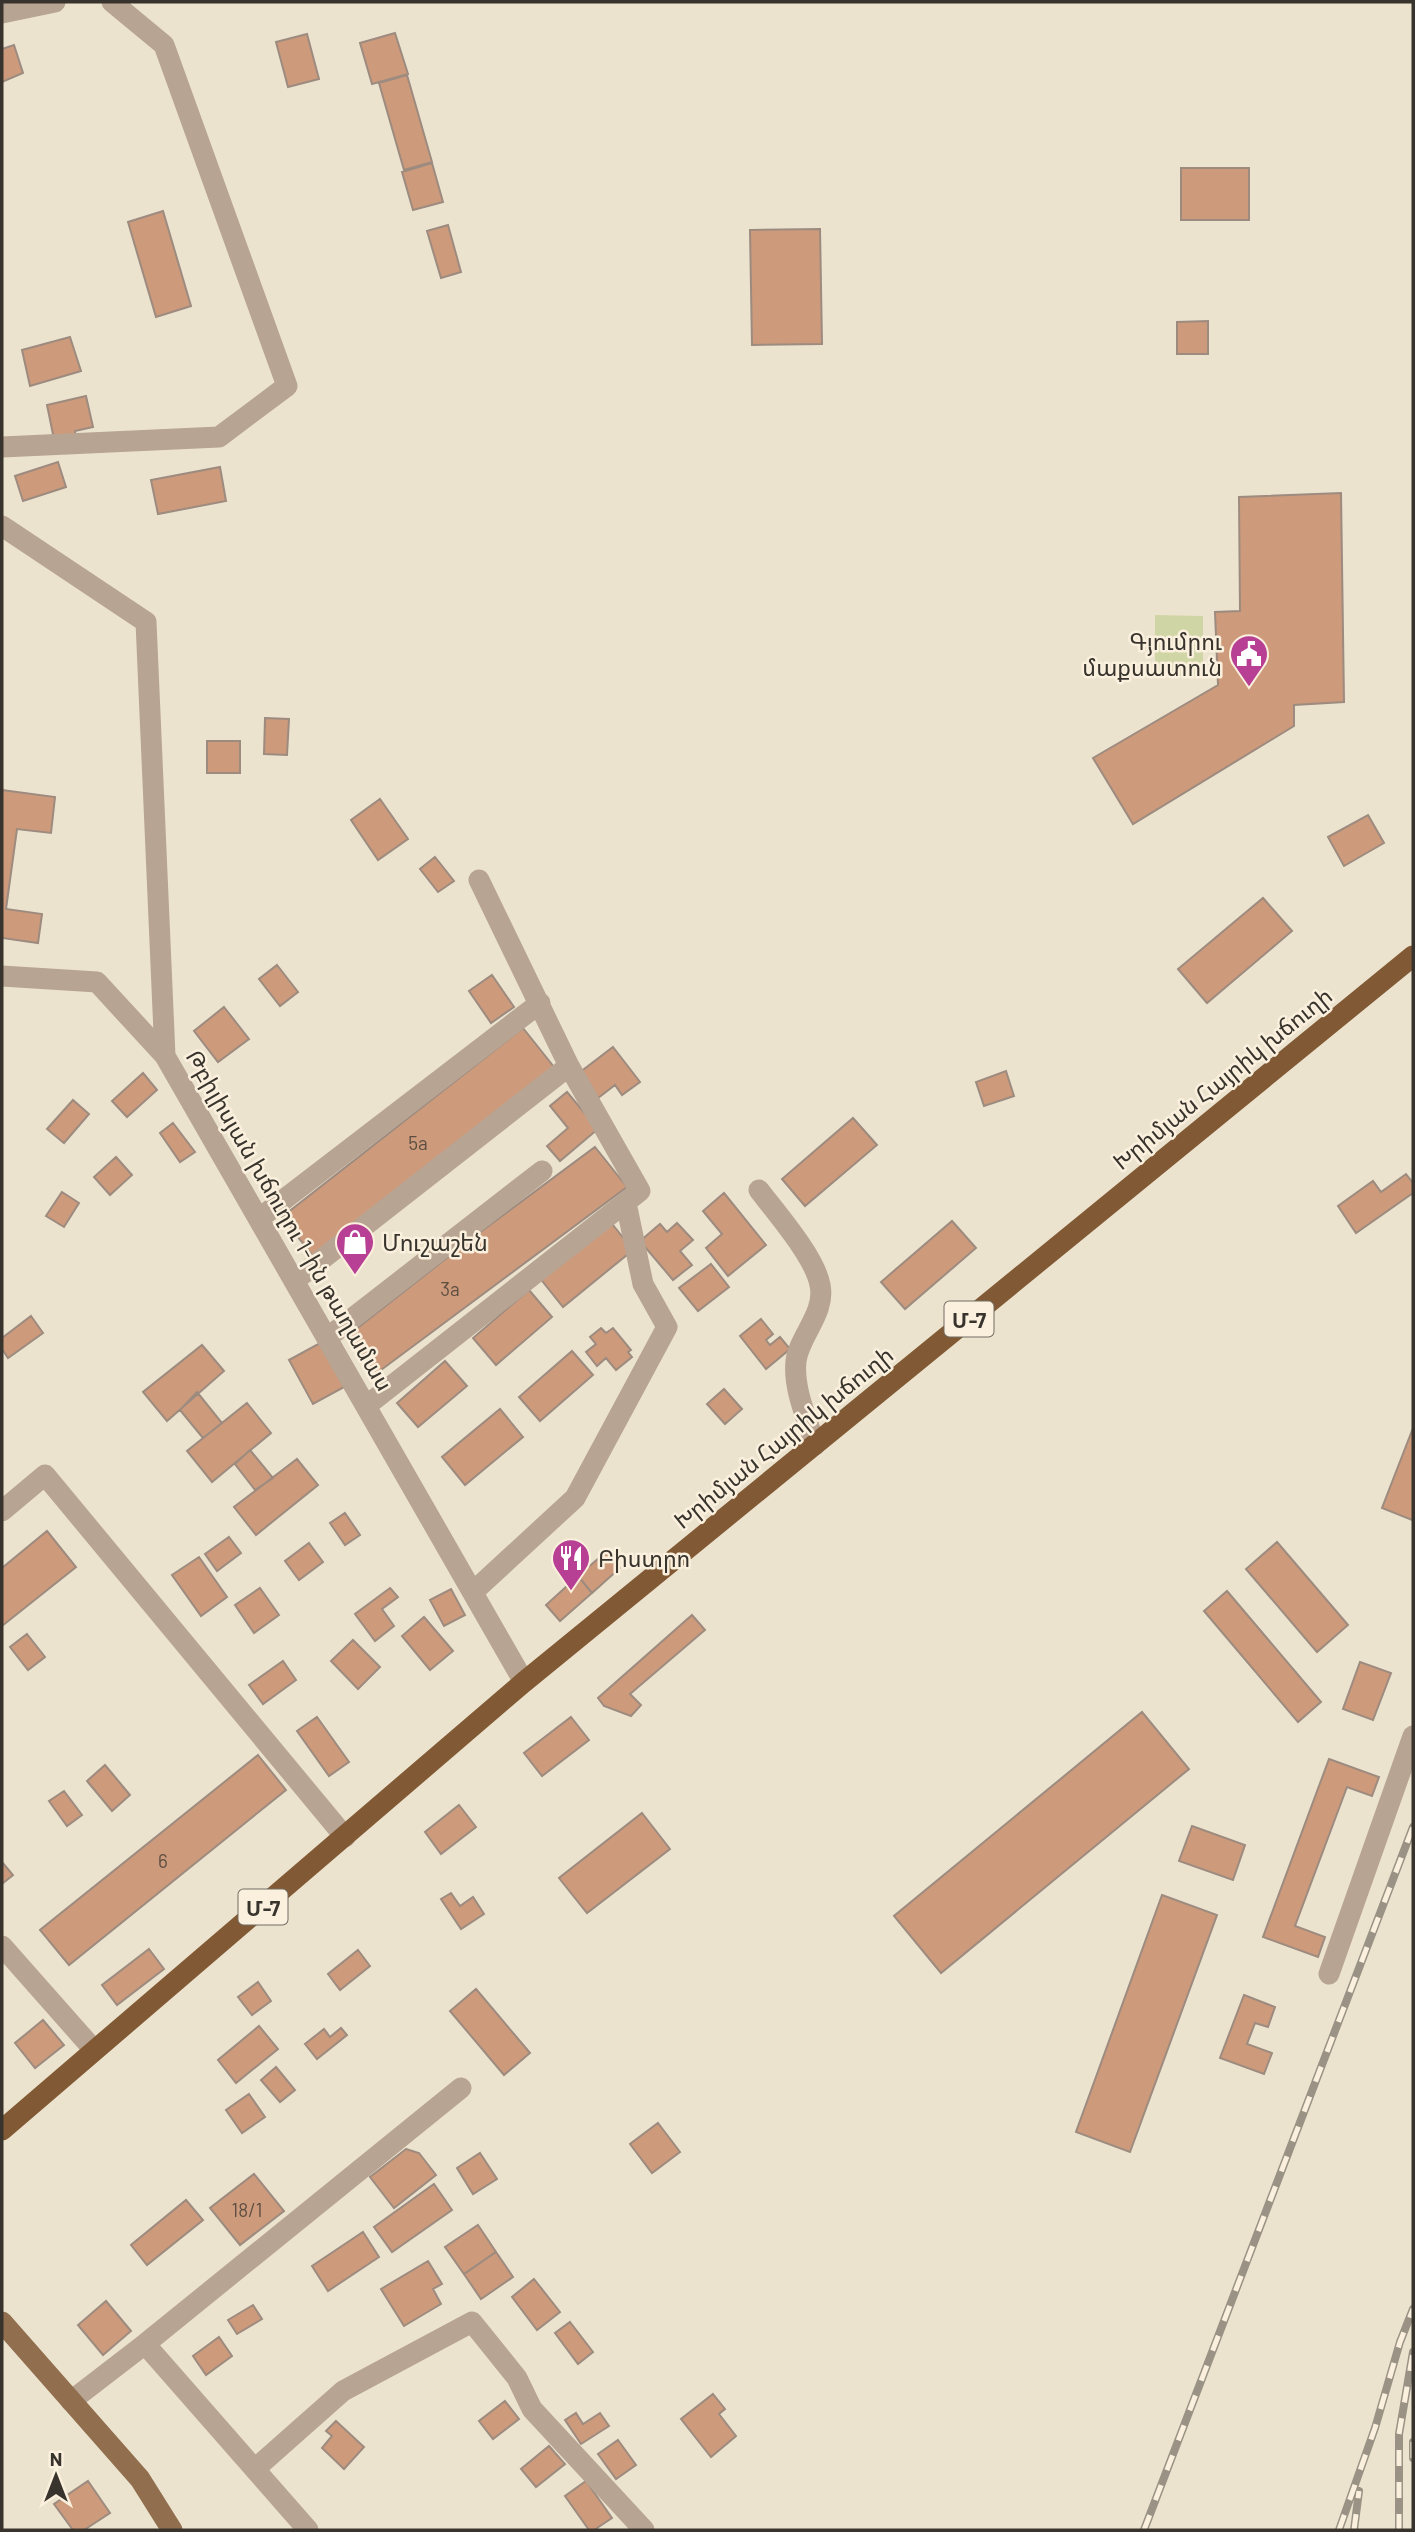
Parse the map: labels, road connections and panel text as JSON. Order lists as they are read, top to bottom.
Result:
{
  "streets": {
    "highway": ["Խրիմյան Հայրիկ խճուղի", "Մ-7"],
    "street": ["Թբիլիսյան խճուղու 1-ին թաղամաս"]
  },
  "crossings": [
    ["Խրիմյան Հայրիկ խճուղի", "Թբիլիսյան խճուղու 1-ին թաղամաս"]
  ],
  "places": {
    "public building": ["Գյումրու մաքսատուն"],
    "shop": ["Մուշաշեն"],
    "restaurant": ["Բիստրո"]
  },
  "house_numbers": [
    "5a",
    "3a",
    "6",
    "18/1"
  ],
  "north": "top"
}
